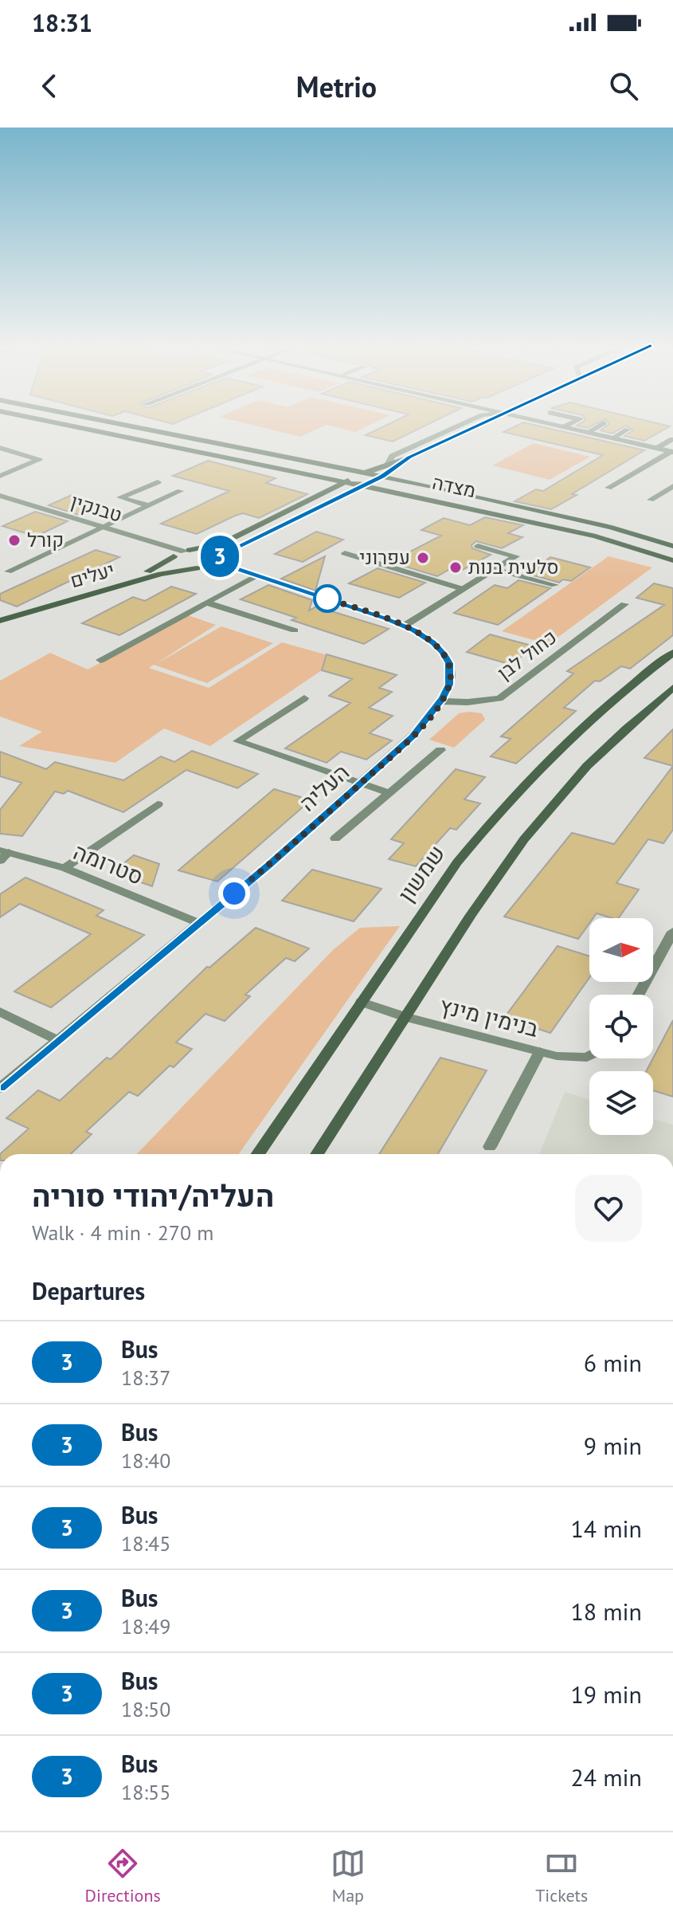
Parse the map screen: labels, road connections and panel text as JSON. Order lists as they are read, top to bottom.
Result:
{
  "streets": {
    "main road": ["מצדה", "יעלים", "שמשון"],
    "street": [
      "טבנקין",
      "כחול לבן",
      "העליה",
      "סטרומה",
      "בנימין מינץ"
    ]
  },
  "crossings": [
    ["טבנקין", "יעלים"],
    ["יעלים", "העליה"],
    ["כחול לבן", "העליה"],
    ["העליה", "סטרומה"],
    ["שמשון", "בנימין מינץ"]
  ],
  "places": ["קורל", "עפרוני", "סלעית בנות"],
  "lines": ["bus line 3"],
  "north": "right",
  "page": {
    "status": "18:31",
    "header": "Metrio",
    "on_map": "3",
    "heading": [
      ["העליה/יהודי סוריה", "Walk · 4 min · 270 m"],
      "Departures"
    ],
    "list": [
      {
        "mark": "3",
        "name": "Bus",
        "note": "18:37",
        "value": "6 min"
      },
      {
        "mark": "3",
        "name": "Bus",
        "note": "18:40",
        "value": "9 min"
      },
      {
        "mark": "3",
        "name": "Bus",
        "note": "18:45",
        "value": "14 min"
      },
      {
        "mark": "3",
        "name": "Bus",
        "note": "18:49",
        "value": "18 min"
      },
      {
        "mark": "3",
        "name": "Bus",
        "note": "18:50",
        "value": "19 min"
      },
      {
        "mark": "3",
        "name": "Bus",
        "note": "18:55",
        "value": "24 min"
      }
    ],
    "tabs": ["Directions", "Map", "Tickets"]
  }
}
